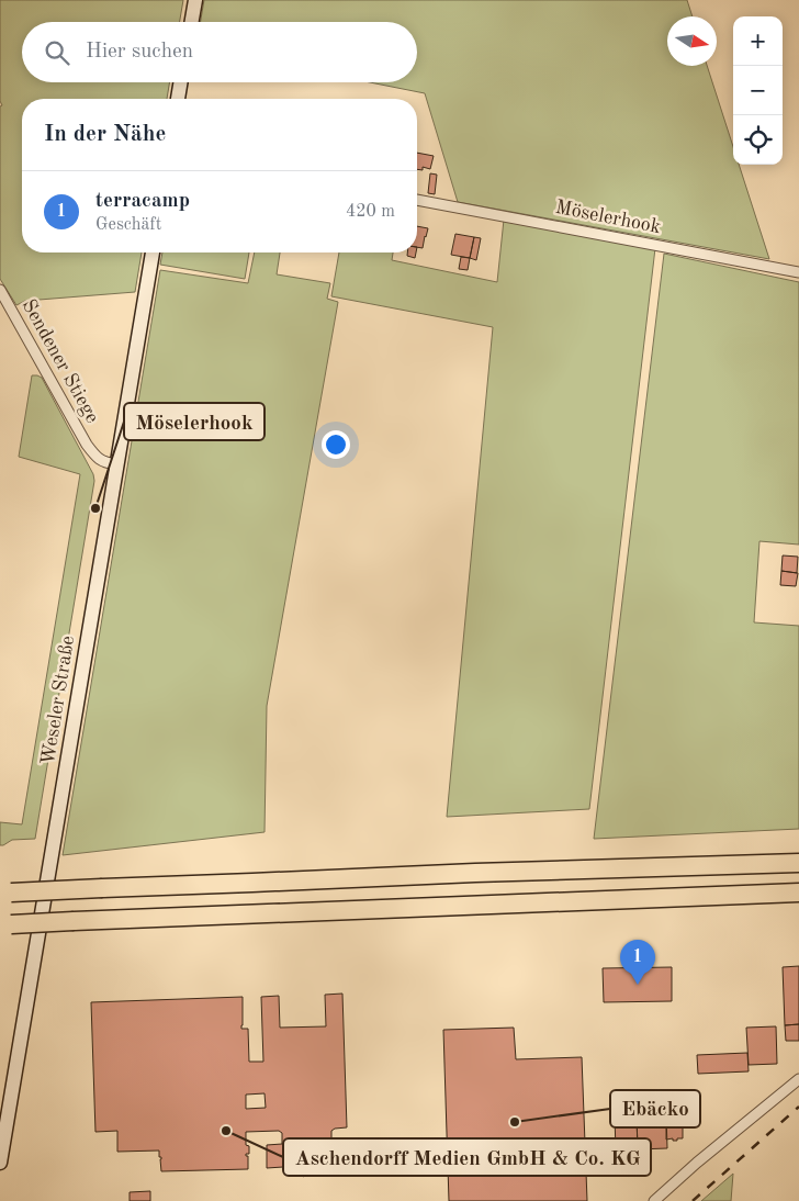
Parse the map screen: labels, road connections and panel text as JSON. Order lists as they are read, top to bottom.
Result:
{
  "streets": {
    "main road": ["Weseler Straße"],
    "street": ["Möselerhook", "Sendener Stiege"]
  },
  "crossings": [
    ["Sendener Stiege", "Weseler Straße"]
  ],
  "places": ["Möselerhook", "Ebäcko", "Aschendorff Medien GmbH & Co. KG"],
  "north": "right",
  "page": {
    "map_buttons": ["+", "−"],
    "search": "Hier suchen",
    "heading": "In der Nähe",
    "list": [
      {
        "mark": "1",
        "name": "terracamp",
        "note": "Geschäft",
        "value": "420 m"
      }
    ],
    "pins": "1"
  }
}
